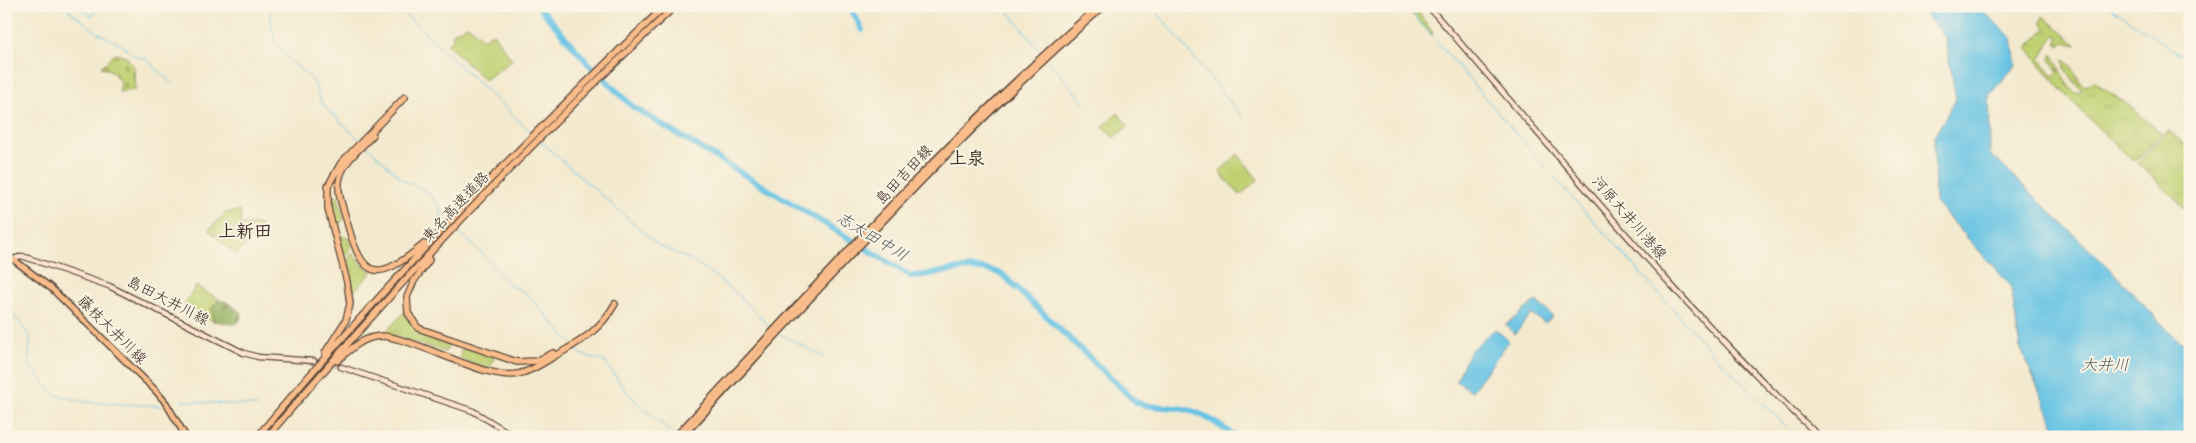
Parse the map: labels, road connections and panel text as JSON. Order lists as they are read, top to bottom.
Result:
{
  "streets": {
    "highway": ["東名高速道路"],
    "main road": [
      "島田吉田線",
      "河原大井川港線",
      "島田大井川線",
      "藤枝大井川線"
    ]
  },
  "crossings": [
    ["島田大井川線", "藤枝大井川線"]
  ],
  "districts": ["上泉", "上新田"],
  "water": ["志太田中川", "大井川"]
}
